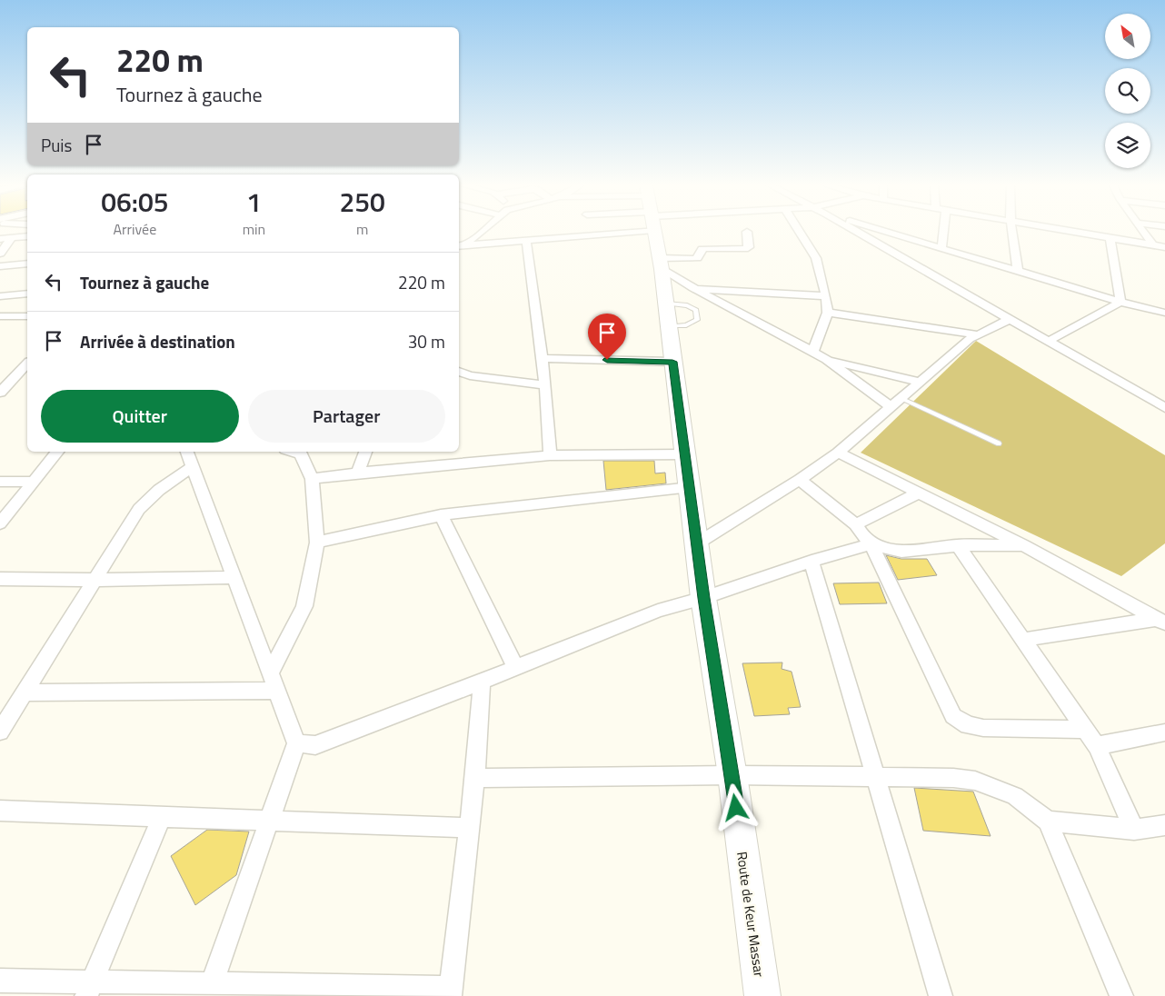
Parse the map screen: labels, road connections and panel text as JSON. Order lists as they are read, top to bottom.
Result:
{
  "streets": {
    "main road": ["Route de Keur Massar"]
  },
  "north": "top left",
  "page": {
    "turn": ["220 m", "Tournez à gauche"],
    "then": "Puis",
    "eta": [
      "06:05",
      "Arrivée",
      "1",
      "min",
      "250",
      "m"
    ],
    "list": [
      {
        "name": "Tournez à gauche",
        "value": "220 m"
      },
      {
        "name": "Arrivée à destination",
        "value": "30 m"
      }
    ],
    "buttons": ["Quitter", "Partager"]
  }
}
